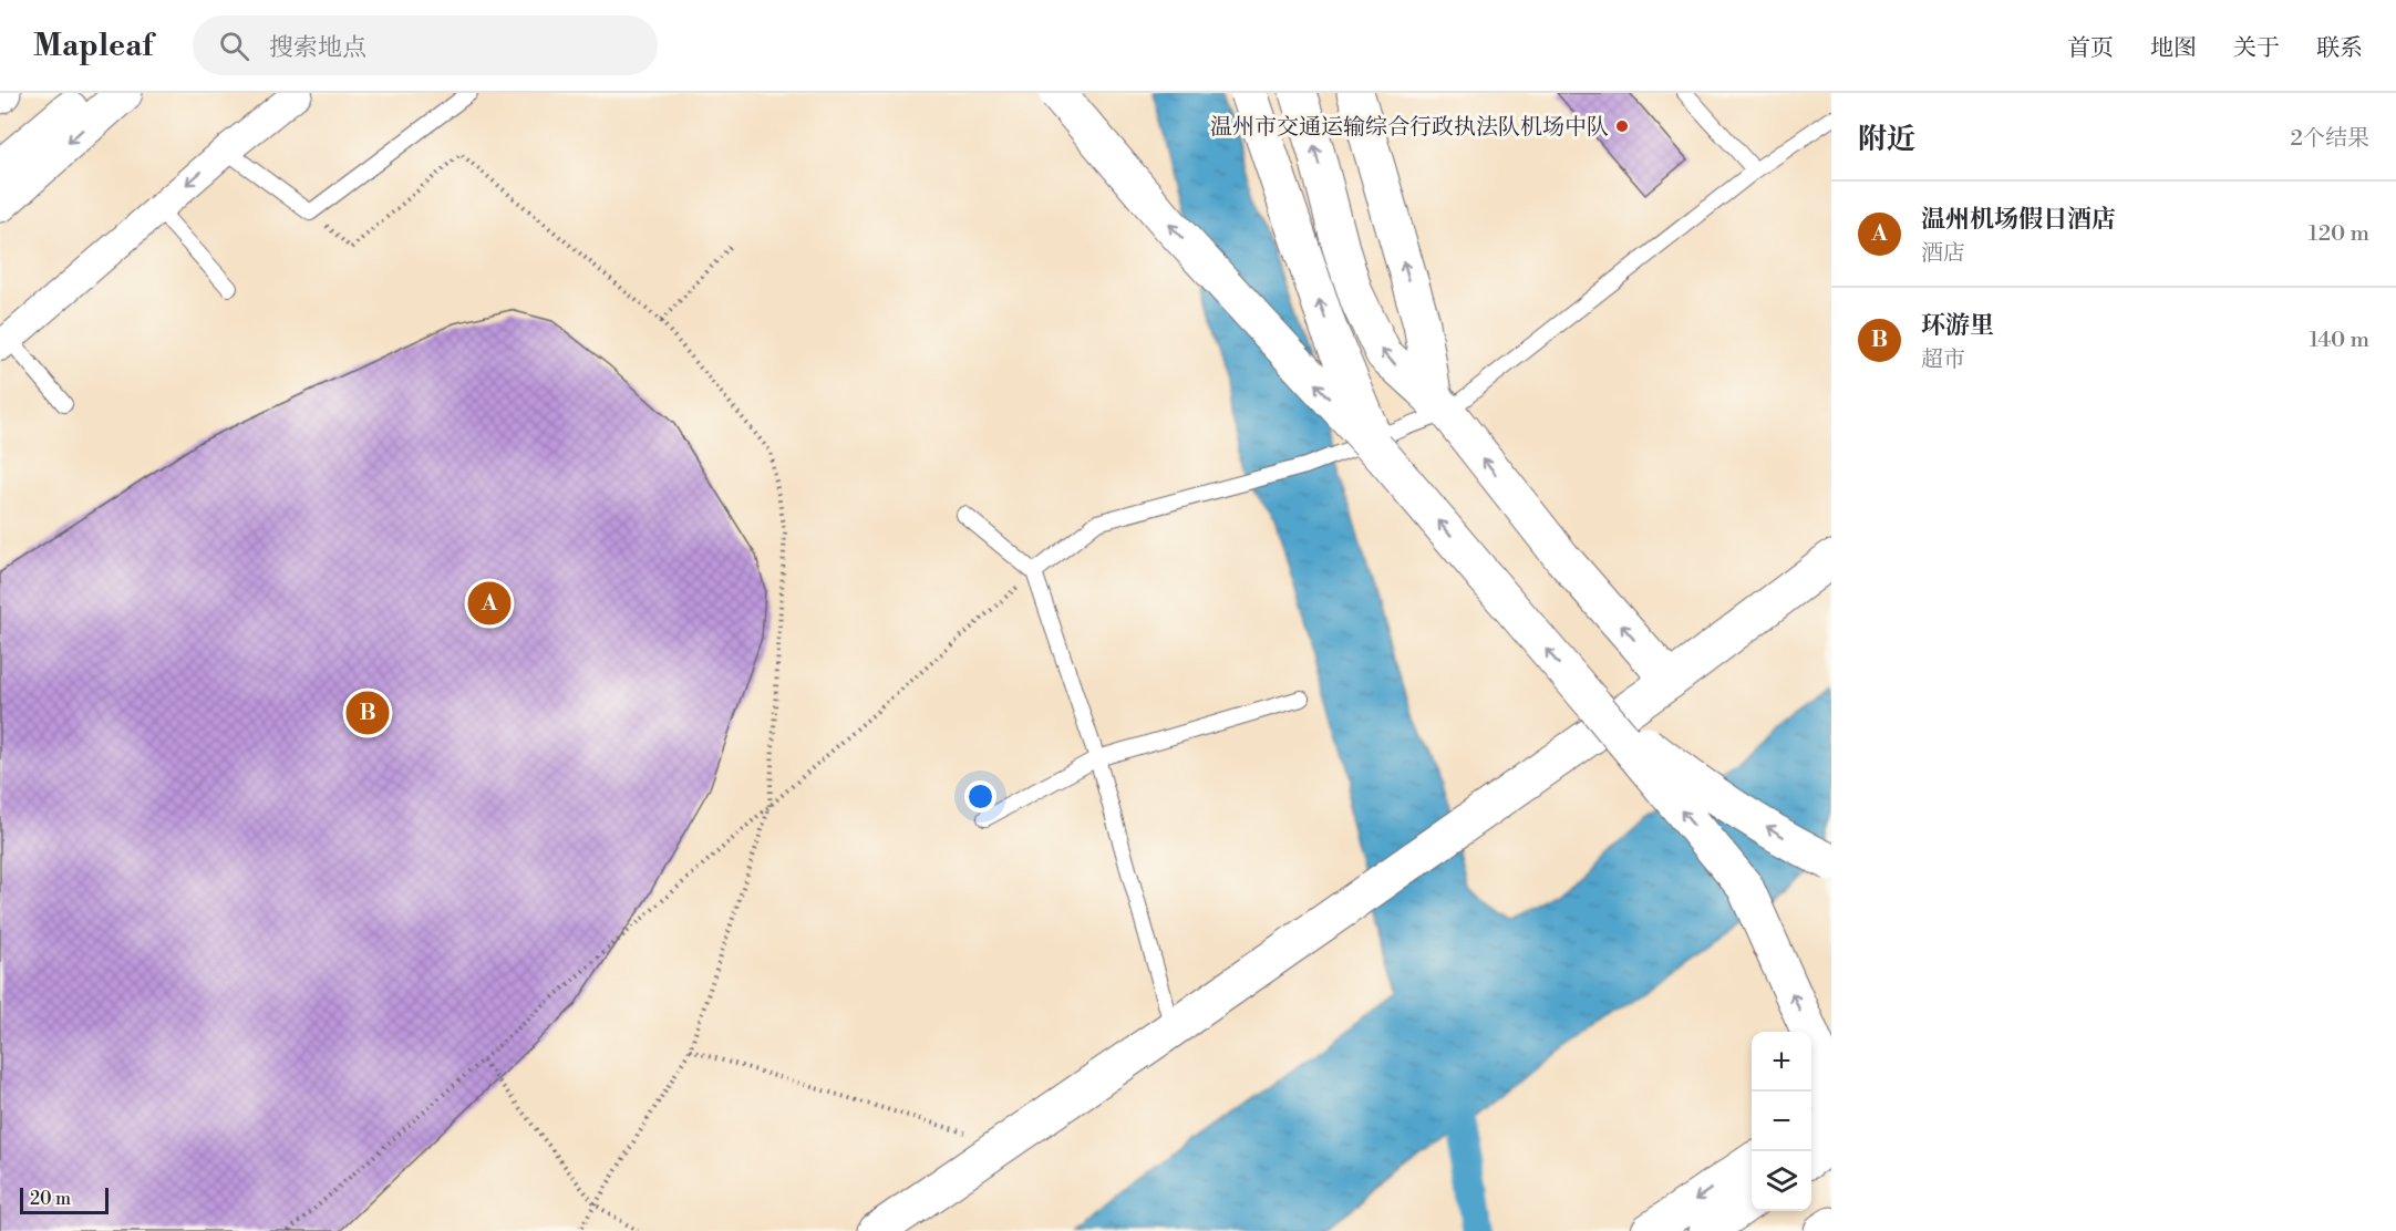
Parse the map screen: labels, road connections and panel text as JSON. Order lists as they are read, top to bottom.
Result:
{
  "places": ["温州市交通运输综合行政执法队机场中队"],
  "scale_bar": "20 m",
  "page": {
    "header": "Mapleaf",
    "search": "搜索地点",
    "nav": [
      "首页",
      "地图",
      "关于",
      "联系"
    ],
    "heading": ["附近", "2个结果"],
    "list": [
      {
        "mark": "A",
        "name": "温州机场假日酒店",
        "note": "酒店",
        "value": "120 m"
      },
      {
        "mark": "B",
        "name": "环游里",
        "note": "超市",
        "value": "140 m"
      }
    ],
    "pins": ["A", "B"],
    "map_buttons": ["+", "−"],
    "scale": "20 m"
  }
}
